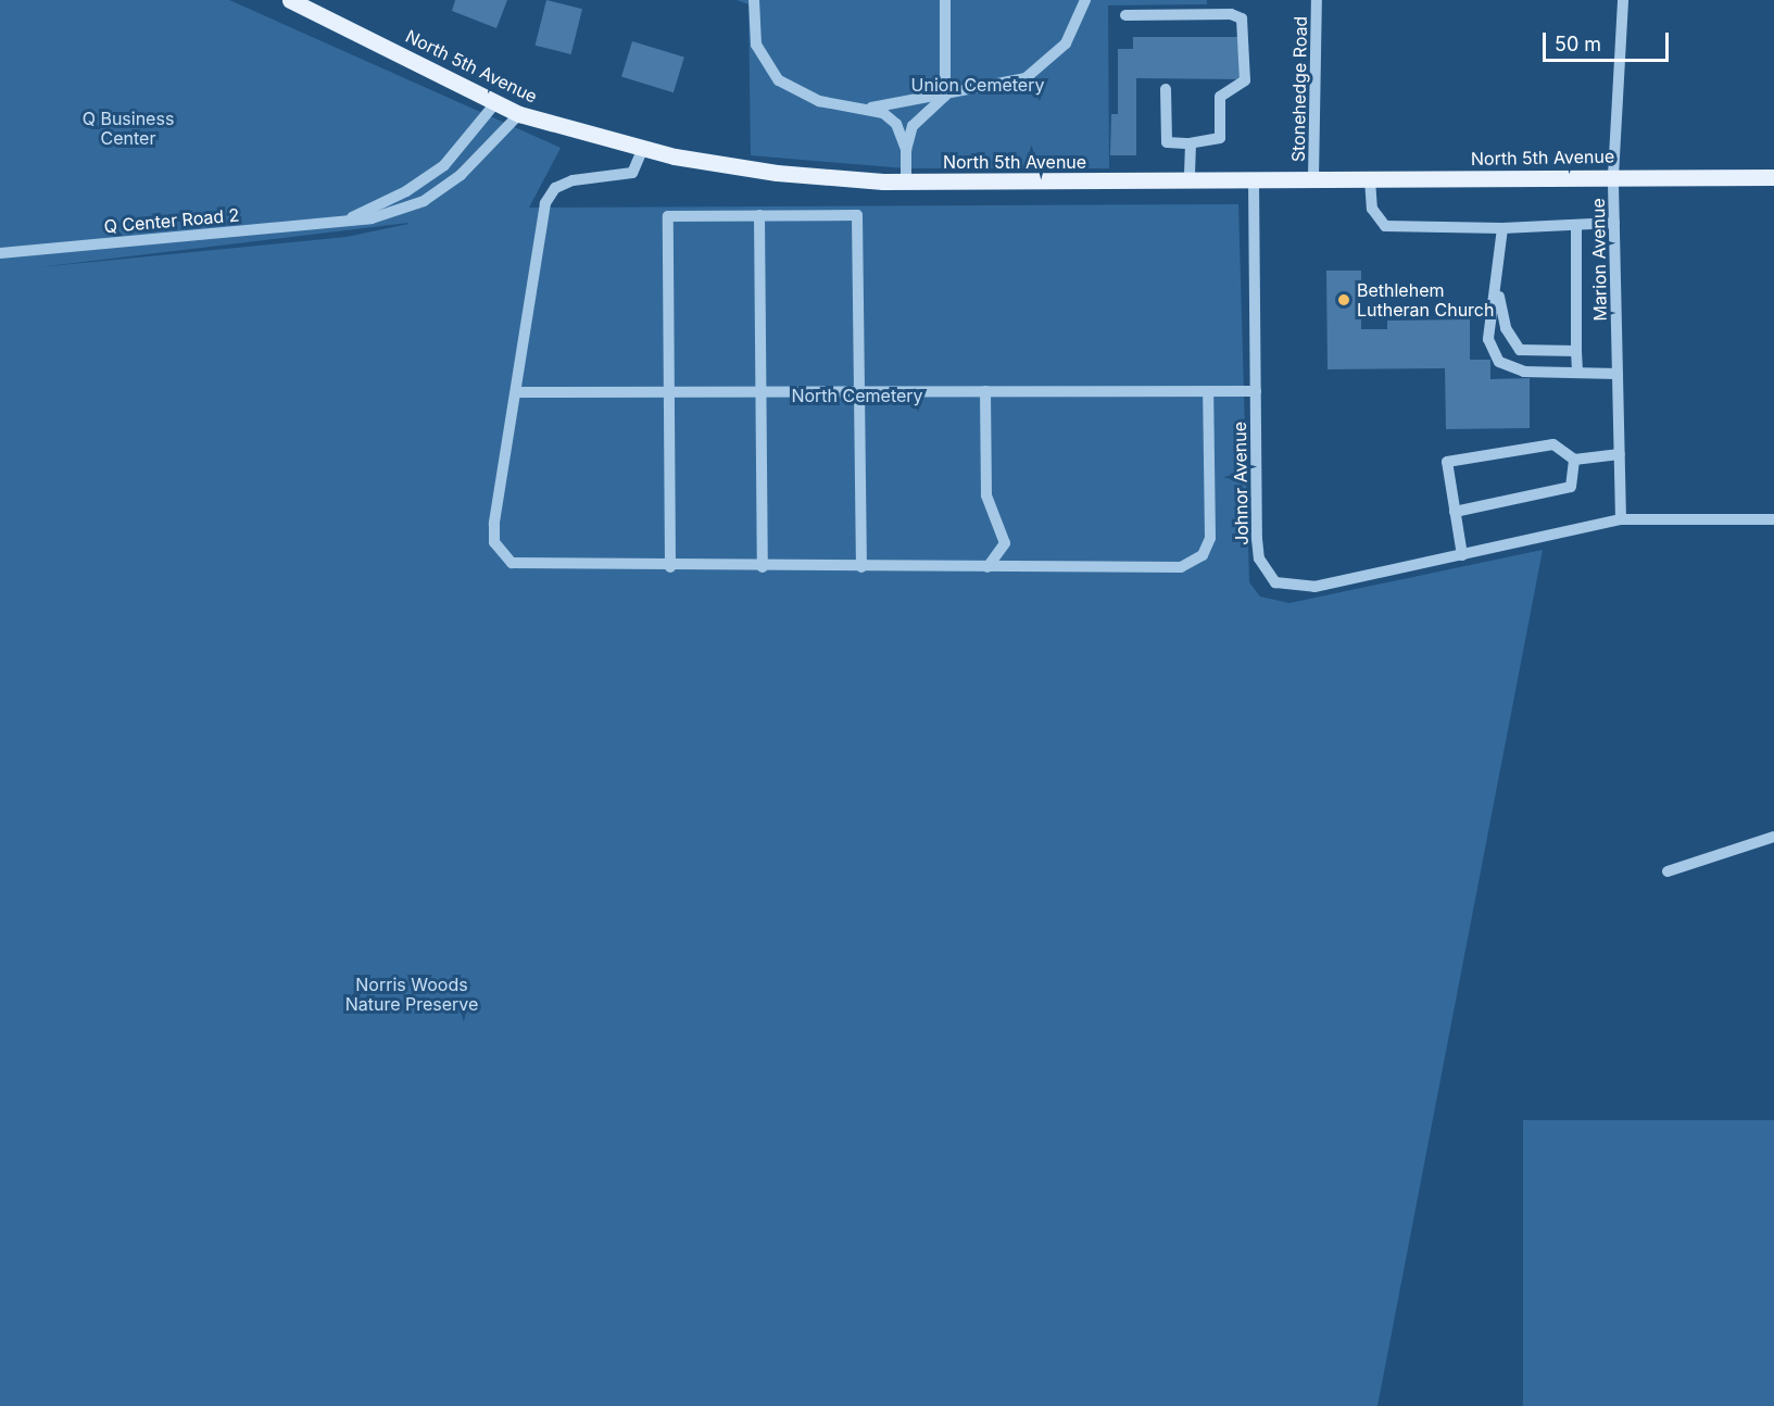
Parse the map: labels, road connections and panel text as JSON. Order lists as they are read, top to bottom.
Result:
{
  "streets": {
    "main road": ["North 5th Avenue"],
    "street": [
      "Stonehedge Road",
      "Q Center Road 2",
      "Marion Avenue",
      "Johnor Avenue"
    ]
  },
  "crossings": [
    ["North 5th Avenue", "Stonehedge Road"],
    ["North 5th Avenue", "Marion Avenue"],
    ["North 5th Avenue", "Johnor Avenue"],
    ["Marion Avenue", "Johnor Avenue"]
  ],
  "parks": [
    "Union Cemetery",
    "Q Business Center",
    "North Cemetery",
    "Norris Woods Nature Preserve"
  ],
  "places": ["Bethlehem Lutheran Church"],
  "scale_bar": "50 m"
}
